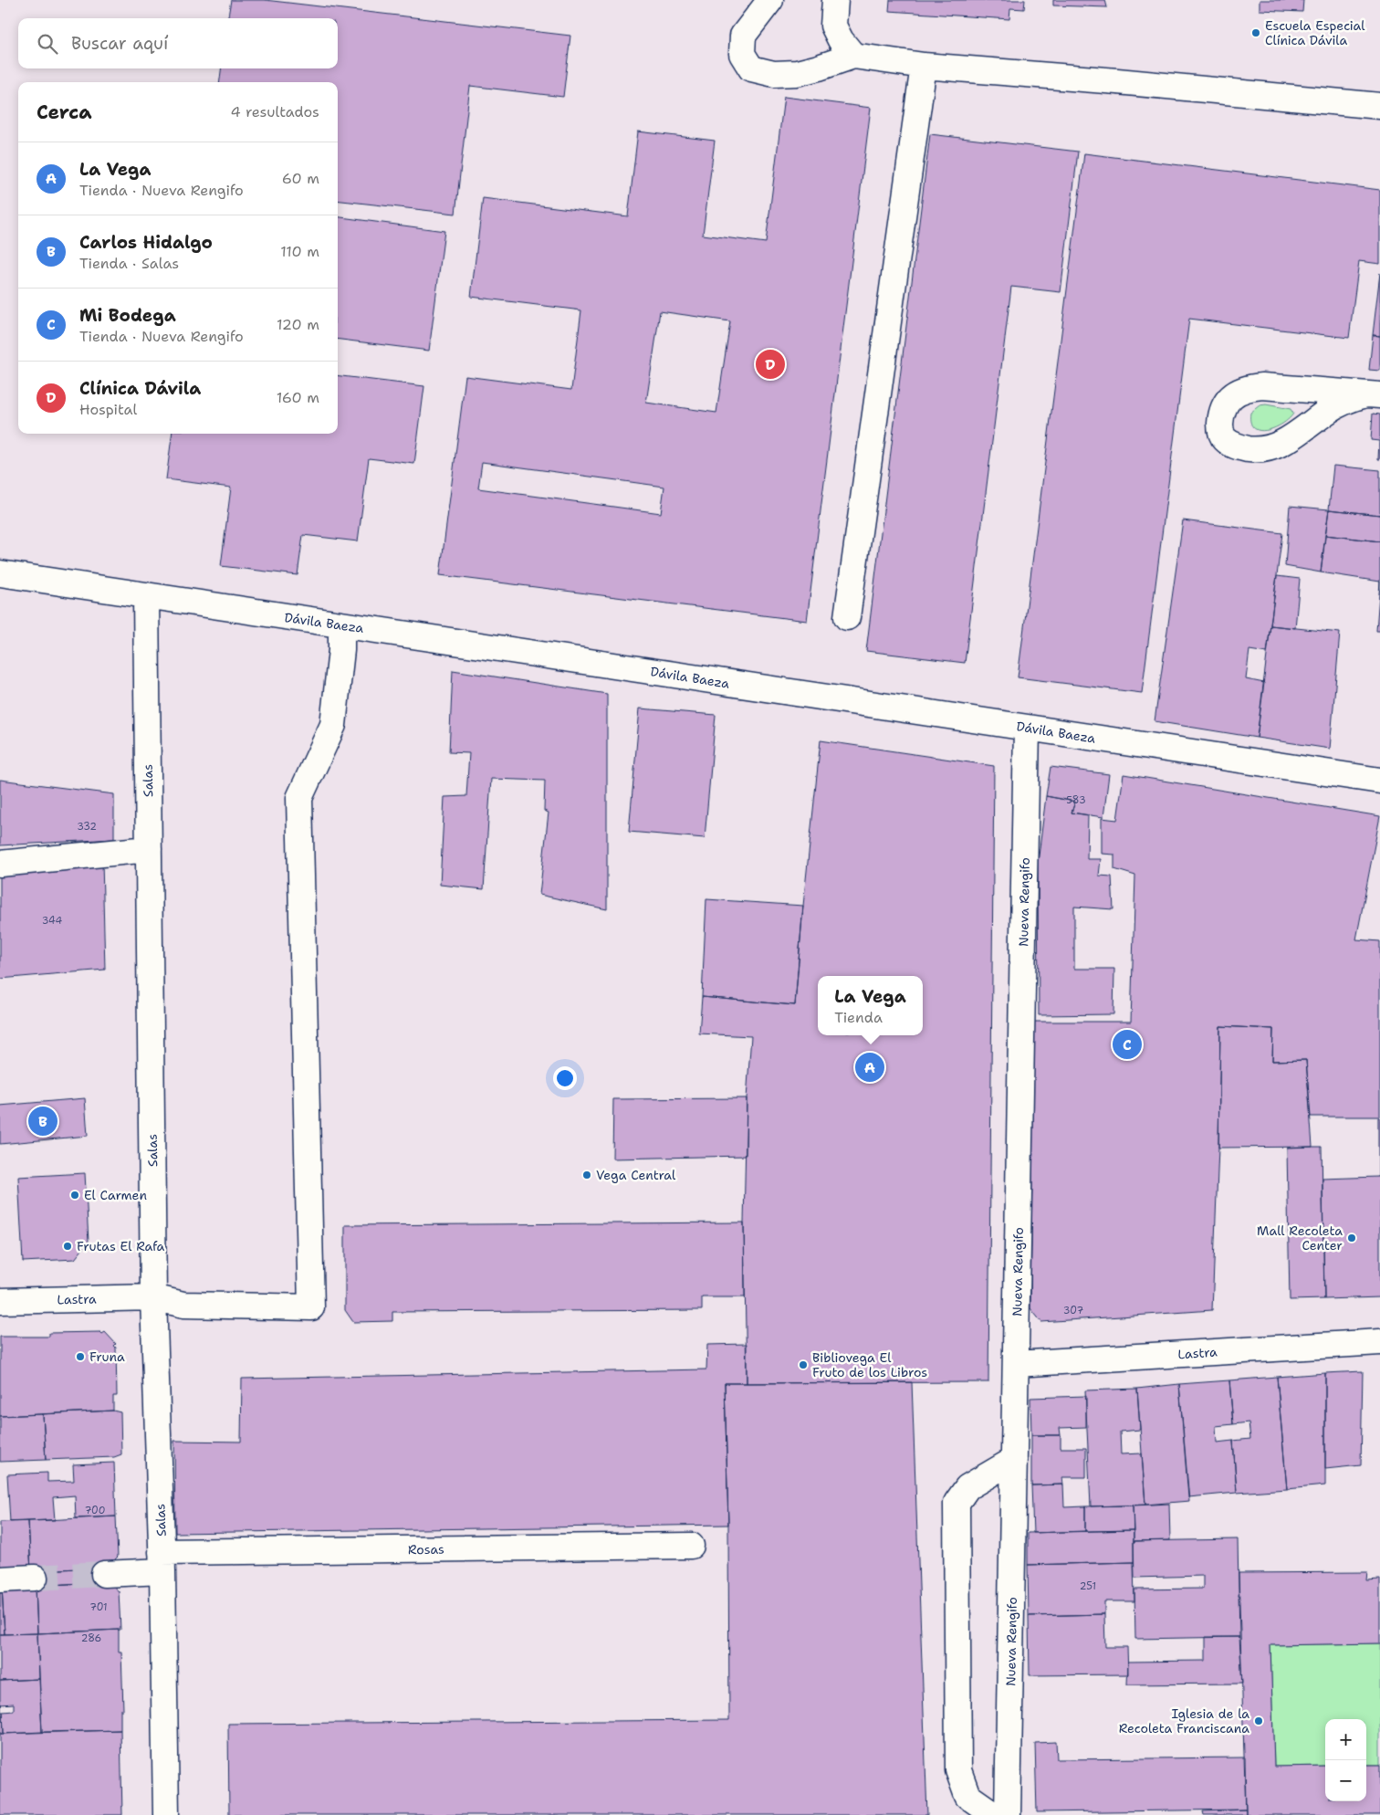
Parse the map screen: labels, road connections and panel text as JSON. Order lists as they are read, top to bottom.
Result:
{
  "streets": {
    "street": [
      "Dávila Baeza",
      "Salas",
      "Nueva Rengifo",
      "Lastra",
      "Rosas"
    ]
  },
  "crossings": [
    ["Dávila Baeza", "Salas"],
    ["Dávila Baeza", "Nueva Rengifo"],
    ["Dávila Baeza", "Lastra"],
    ["Salas", "Lastra"],
    ["Salas", "Rosas"],
    ["Nueva Rengifo", "Lastra"]
  ],
  "places": [
    "Escuela Especial Clínica Dávila",
    "Vega Central",
    "El Carmen",
    "Mall Recoleta Center",
    "Frutas El Rafa",
    "Fruna",
    "Bibliovega El Fruto de los Libros",
    "Iglesia de la Recoleta Franciscana"
  ],
  "house_numbers": [
    "583",
    "332",
    "344",
    "307",
    "700",
    "251",
    "701",
    "286"
  ],
  "page": {
    "search": "Buscar aquí",
    "heading": ["Cerca", "4 resultados"],
    "list": [
      {
        "mark": "A",
        "name": "La Vega",
        "note": "Tienda · Nueva Rengifo",
        "value": "60 m"
      },
      {
        "mark": "B",
        "name": "Carlos Hidalgo",
        "note": "Tienda · Salas",
        "value": "110 m"
      },
      {
        "mark": "C",
        "name": "Mi Bodega",
        "note": "Tienda · Nueva Rengifo",
        "value": "120 m"
      },
      {
        "mark": "D",
        "name": "Clínica Dávila",
        "note": "Hospital",
        "value": "160 m"
      }
    ],
    "pins": [
      "D",
      "C",
      "A",
      "B"
    ],
    "popup": ["La Vega", "Tienda"],
    "map_buttons": ["+", "−"]
  }
}
